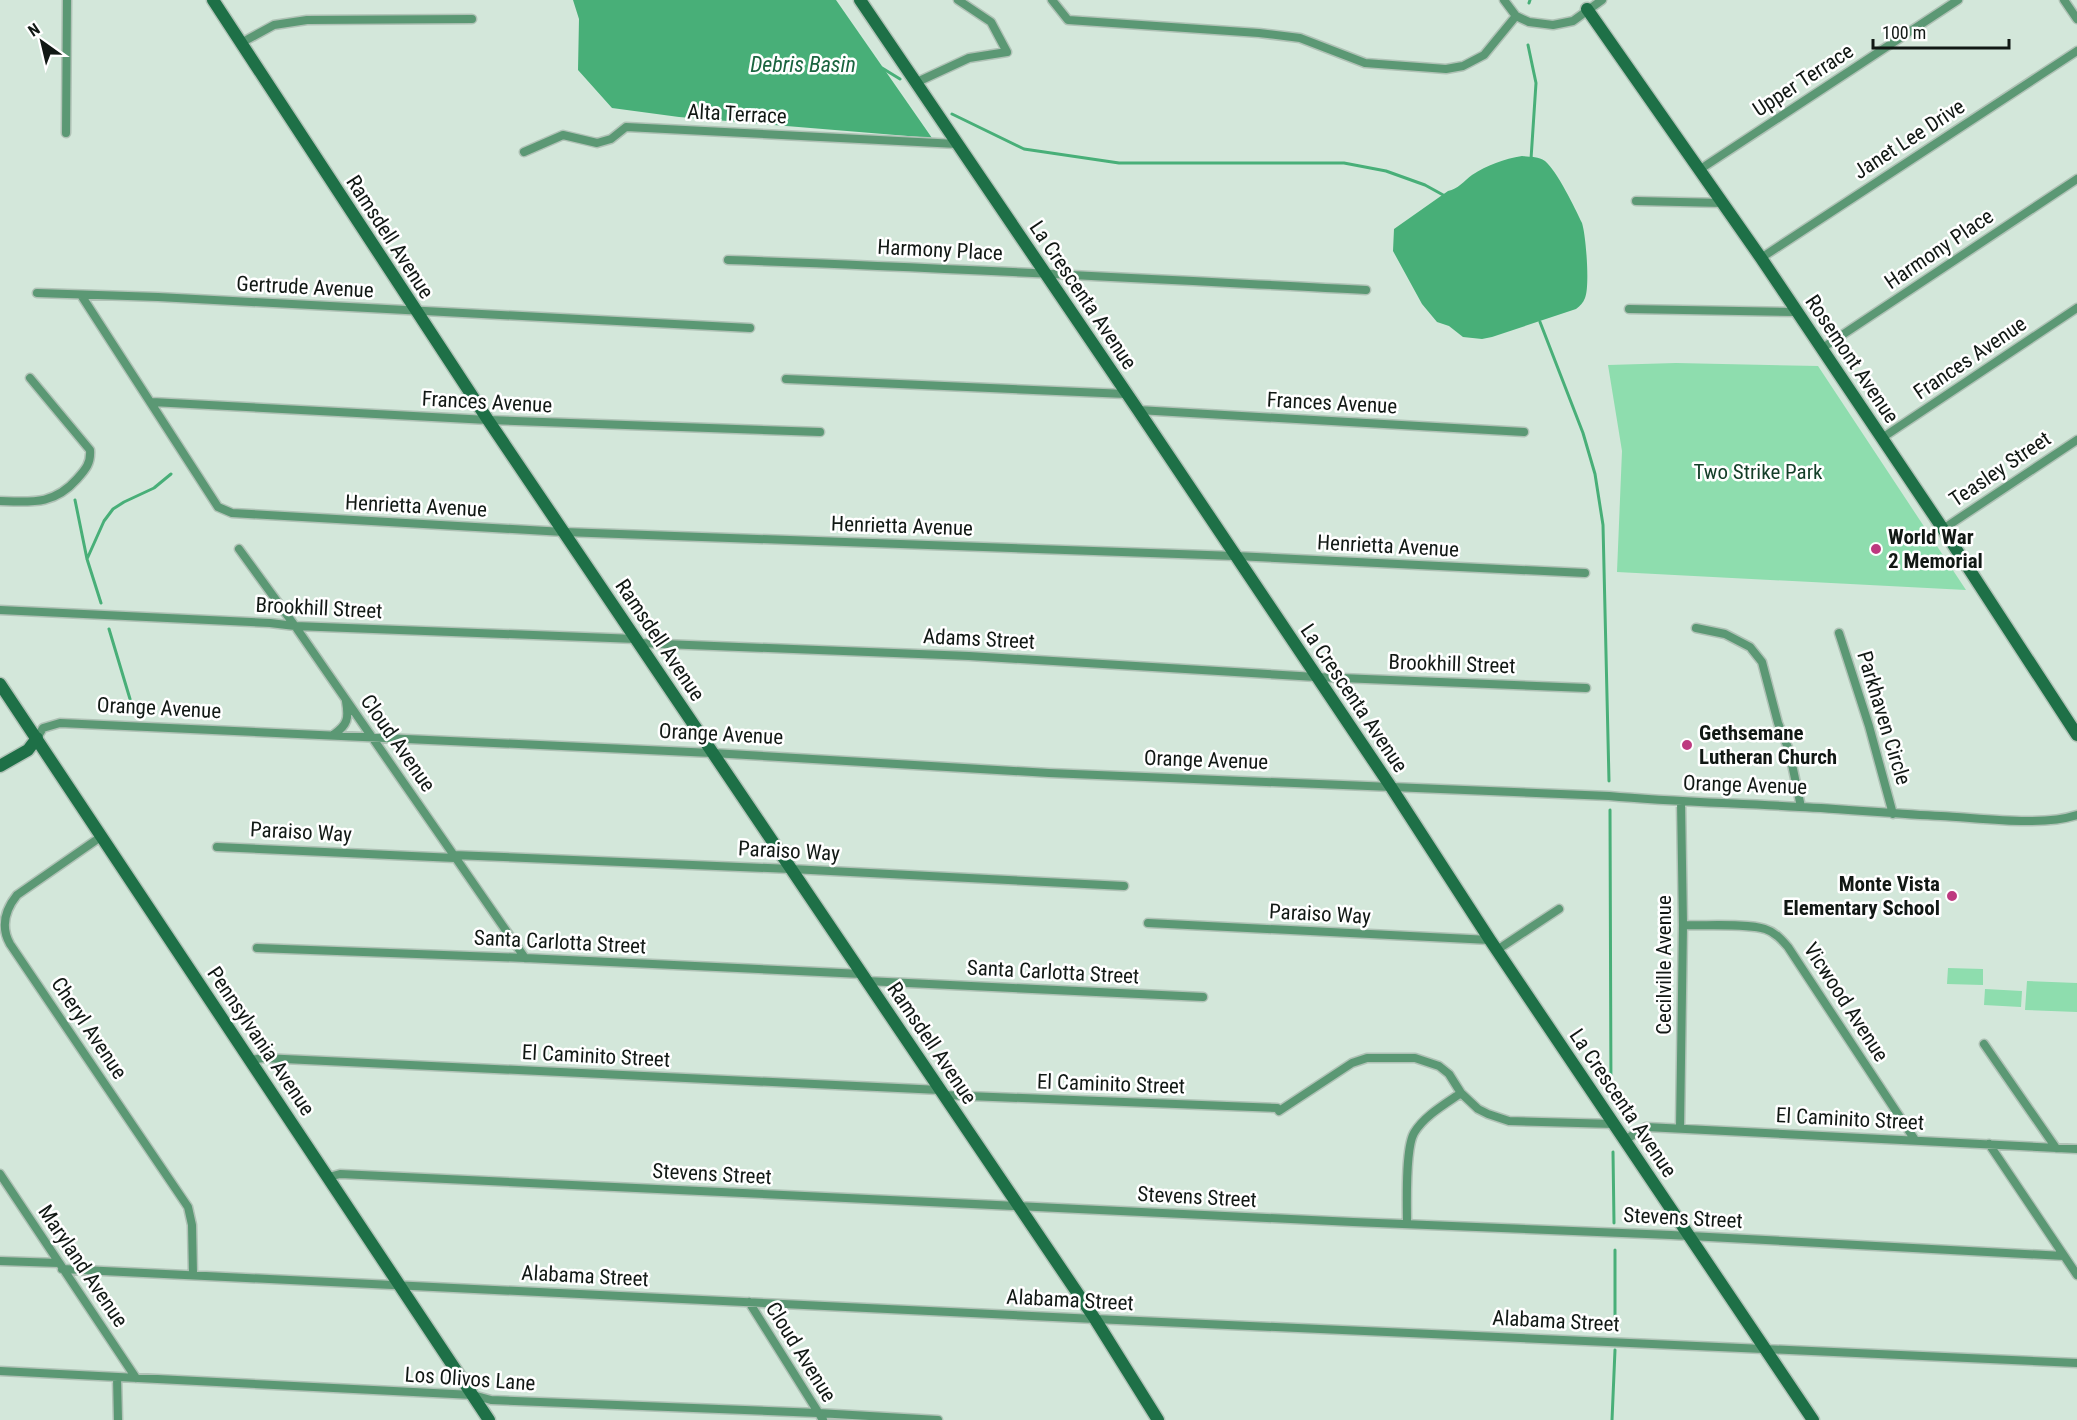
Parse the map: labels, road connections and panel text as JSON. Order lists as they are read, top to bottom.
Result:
{
  "streets": {
    "street": [
      "Upper Terrace",
      "Alta Terrace",
      "Janet Lee Drive",
      "Ramsdell Avenue",
      "Harmony Place",
      "Gertrude Avenue",
      "La Crescenta Avenue",
      "Frances Avenue",
      "Rosemont Avenue",
      "Teasley Street",
      "Henrietta Avenue",
      "Brookhill Street",
      "Adams Street",
      "Orange Avenue",
      "Parkhaven Circle",
      "Cloud Avenue",
      "Paraiso Way",
      "Santa Carlotta Street",
      "Cecilville Avenue",
      "Vicwood Avenue",
      "Cheryl Avenue",
      "Pennsylvania Avenue",
      "El Caminito Street",
      "Stevens Street",
      "Maryland Avenue",
      "Alabama Street",
      "Los Olivos Lane"
    ]
  },
  "crossings": [
    ["Upper Terrace", "Rosemont Avenue"],
    ["Alta Terrace", "La Crescenta Avenue"],
    ["Janet Lee Drive", "Rosemont Avenue"],
    ["Ramsdell Avenue", "Gertrude Avenue"],
    ["Ramsdell Avenue", "Frances Avenue"],
    ["Ramsdell Avenue", "Henrietta Avenue"],
    ["Ramsdell Avenue", "Brookhill Street"],
    ["Ramsdell Avenue", "Adams Street"],
    ["Ramsdell Avenue", "Orange Avenue"],
    ["Ramsdell Avenue", "Paraiso Way"],
    ["Ramsdell Avenue", "Santa Carlotta Street"],
    ["Ramsdell Avenue", "El Caminito Street"],
    ["Ramsdell Avenue", "Stevens Street"],
    ["Ramsdell Avenue", "Alabama Street"],
    ["Harmony Place", "La Crescenta Avenue"],
    ["Harmony Place", "Rosemont Avenue"],
    ["La Crescenta Avenue", "Frances Avenue"],
    ["La Crescenta Avenue", "Henrietta Avenue"],
    ["La Crescenta Avenue", "Brookhill Street"],
    ["La Crescenta Avenue", "Adams Street"],
    ["La Crescenta Avenue", "Orange Avenue"],
    ["La Crescenta Avenue", "Paraiso Way"],
    ["La Crescenta Avenue", "El Caminito Street"],
    ["La Crescenta Avenue", "Stevens Street"],
    ["La Crescenta Avenue", "Alabama Street"],
    ["Frances Avenue", "Rosemont Avenue"],
    ["Frances Avenue", "Henrietta Avenue"],
    ["Rosemont Avenue", "Teasley Street"],
    ["Brookhill Street", "Adams Street"],
    ["Brookhill Street", "Cloud Avenue"],
    ["Orange Avenue", "Parkhaven Circle"],
    ["Orange Avenue", "Cloud Avenue"],
    ["Orange Avenue", "Cecilville Avenue"],
    ["Orange Avenue", "Pennsylvania Avenue"],
    ["Cloud Avenue", "Paraiso Way"],
    ["Cloud Avenue", "Santa Carlotta Street"],
    ["Cloud Avenue", "Alabama Street"],
    ["Cloud Avenue", "Los Olivos Lane"],
    ["Cecilville Avenue", "Vicwood Avenue"],
    ["Cecilville Avenue", "El Caminito Street"],
    ["Vicwood Avenue", "El Caminito Street"],
    ["Cheryl Avenue", "Pennsylvania Avenue"],
    ["Cheryl Avenue", "Alabama Street"],
    ["Pennsylvania Avenue", "El Caminito Street"],
    ["Pennsylvania Avenue", "Stevens Street"],
    ["Pennsylvania Avenue", "Alabama Street"],
    ["Pennsylvania Avenue", "Los Olivos Lane"],
    ["Maryland Avenue", "Alabama Street"],
    ["Maryland Avenue", "Los Olivos Lane"]
  ],
  "water": ["Debris Basin"],
  "parks": ["Two Strike Park"],
  "places": ["World War 2 Memorial", "Gethsemane Lutheran Church", "Monte Vista Elementary School"],
  "scale_bar": "100 m",
  "north": "top left"
}
